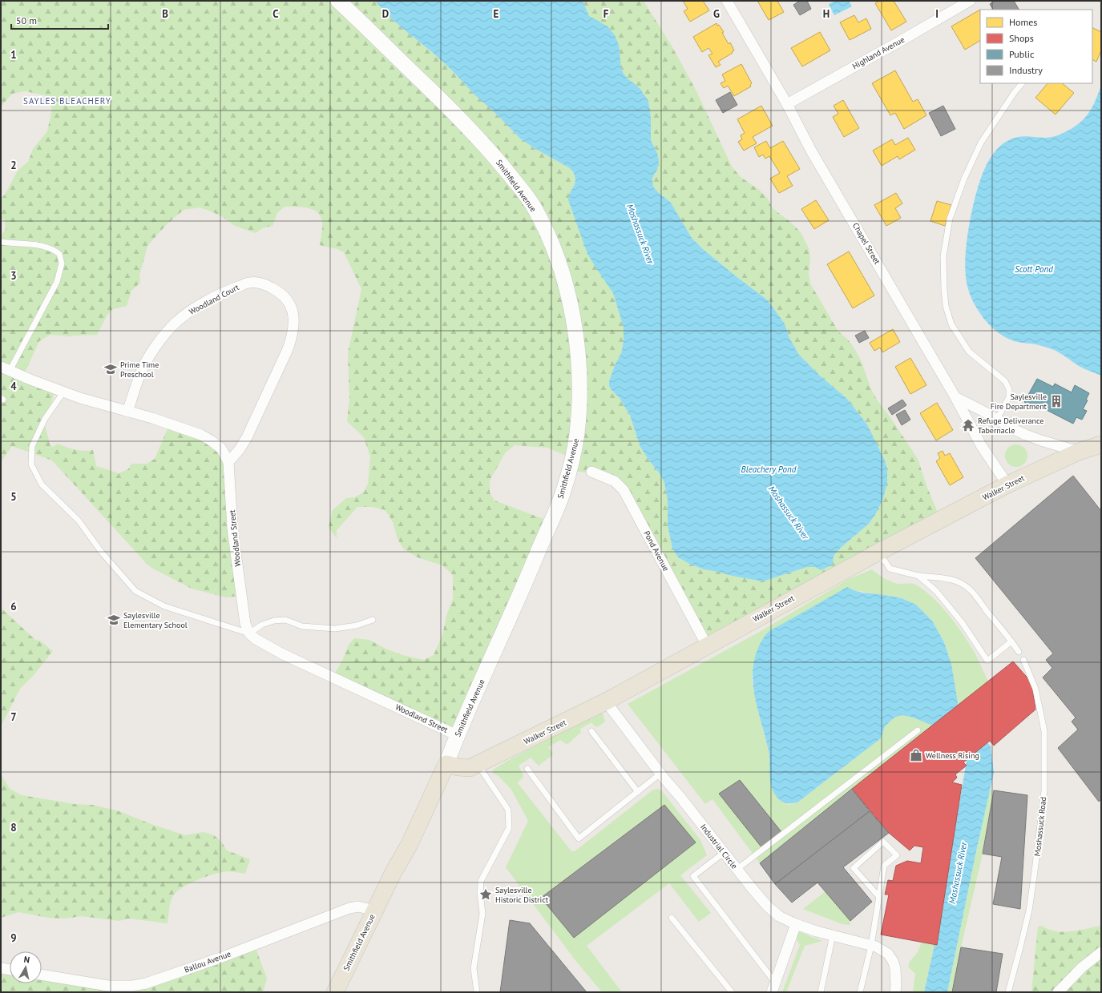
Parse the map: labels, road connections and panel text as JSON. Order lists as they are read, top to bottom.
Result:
{
  "streets": {
    "main road": ["Smithfield Avenue", "Walker Street"],
    "street": [
      "Highland Avenue",
      "Chapel Street",
      "Woodland Court",
      "Woodland Street",
      "Pond Avenue",
      "Industrial Circle",
      "Ballou Avenue"
    ],
    "lane": ["Moshassuck Road"]
  },
  "crossings": [
    ["Highland Avenue", "Chapel Street"],
    ["Smithfield Avenue", "Walker Street"],
    ["Smithfield Avenue", "Woodland Street"],
    ["Smithfield Avenue", "Ballou Avenue"],
    ["Chapel Street", "Walker Street"],
    ["Woodland Court", "Woodland Street"],
    ["Walker Street", "Pond Avenue"],
    ["Walker Street", "Industrial Circle"]
  ],
  "districts": ["SAYLES BLEACHERY"],
  "water": ["Moshassuck River", "Scott Pond", "Bleachery Pond"],
  "places": {
    "school or university": ["Prime Time Preschool", "Saylesville Elementary School"],
    "building": ["Saylesville Fire Department"],
    "temple": ["Refuge Deliverance Tabernacle"],
    "shop": ["Wellness Rising"],
    "place": ["Saylesville Historic District"]
  },
  "legend": [
    "Homes",
    "Shops",
    "Public",
    "Industry"
  ],
  "scale_bar": "50 m",
  "north": "top",
  "grid": {
    "columns": [
      "B",
      "C",
      "D",
      "E",
      "F",
      "G",
      "H",
      "I"
    ],
    "rows": [
      "1",
      "2",
      "3",
      "4",
      "5",
      "6",
      "7",
      "8",
      "9"
    ]
  }
}
